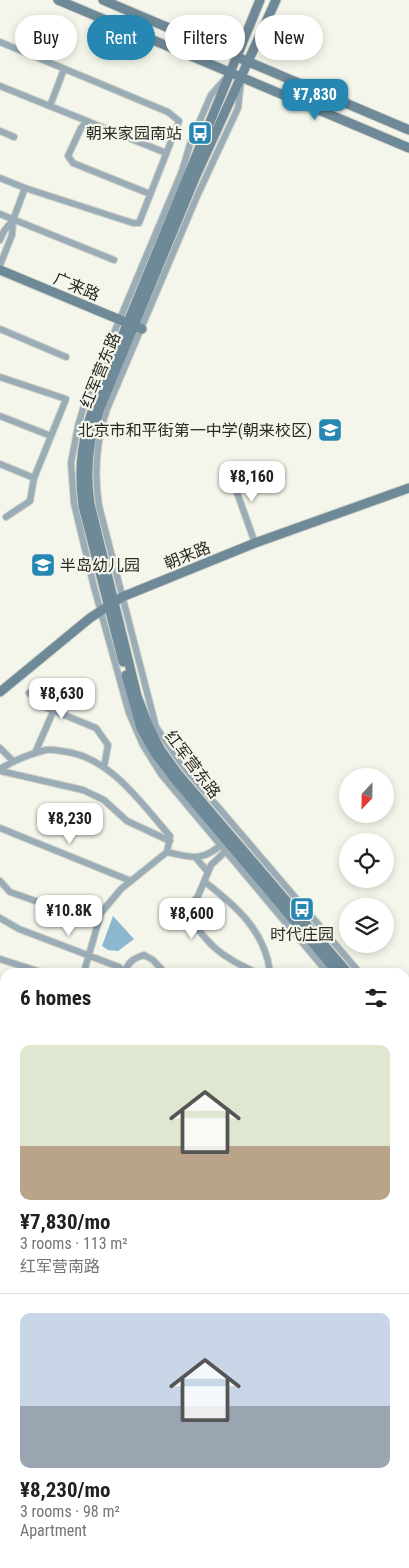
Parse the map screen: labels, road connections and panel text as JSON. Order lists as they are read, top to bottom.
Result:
{
  "streets": {
    "street": ["广来路", "红军营东路", "朝来路"]
  },
  "crossings": [
    ["广来路", "红军营东路"],
    ["红军营东路", "朝来路"]
  ],
  "places": {
    "bus stop": ["朝来家园南站", "时代庄园"],
    "school or university": ["北京市和平街第一中学(朝来校区)", "半岛幼儿园"]
  },
  "north": "bottom",
  "page": {
    "chip": [
      "Buy",
      "Rent",
      "Filters",
      "New"
    ],
    "price": [
      "¥7,830",
      "¥8,160",
      "¥8,630",
      "¥8,230",
      "¥10.8K",
      "¥8,600"
    ],
    "heading": "6 homes",
    "list": [
      {
        "name": "¥7,830/mo",
        "note": "3 rooms · 113 m² · 红军营南路"
      },
      {
        "name": "¥8,230/mo",
        "note": "3 rooms · 98 m² · Apartment"
      }
    ]
  }
}
